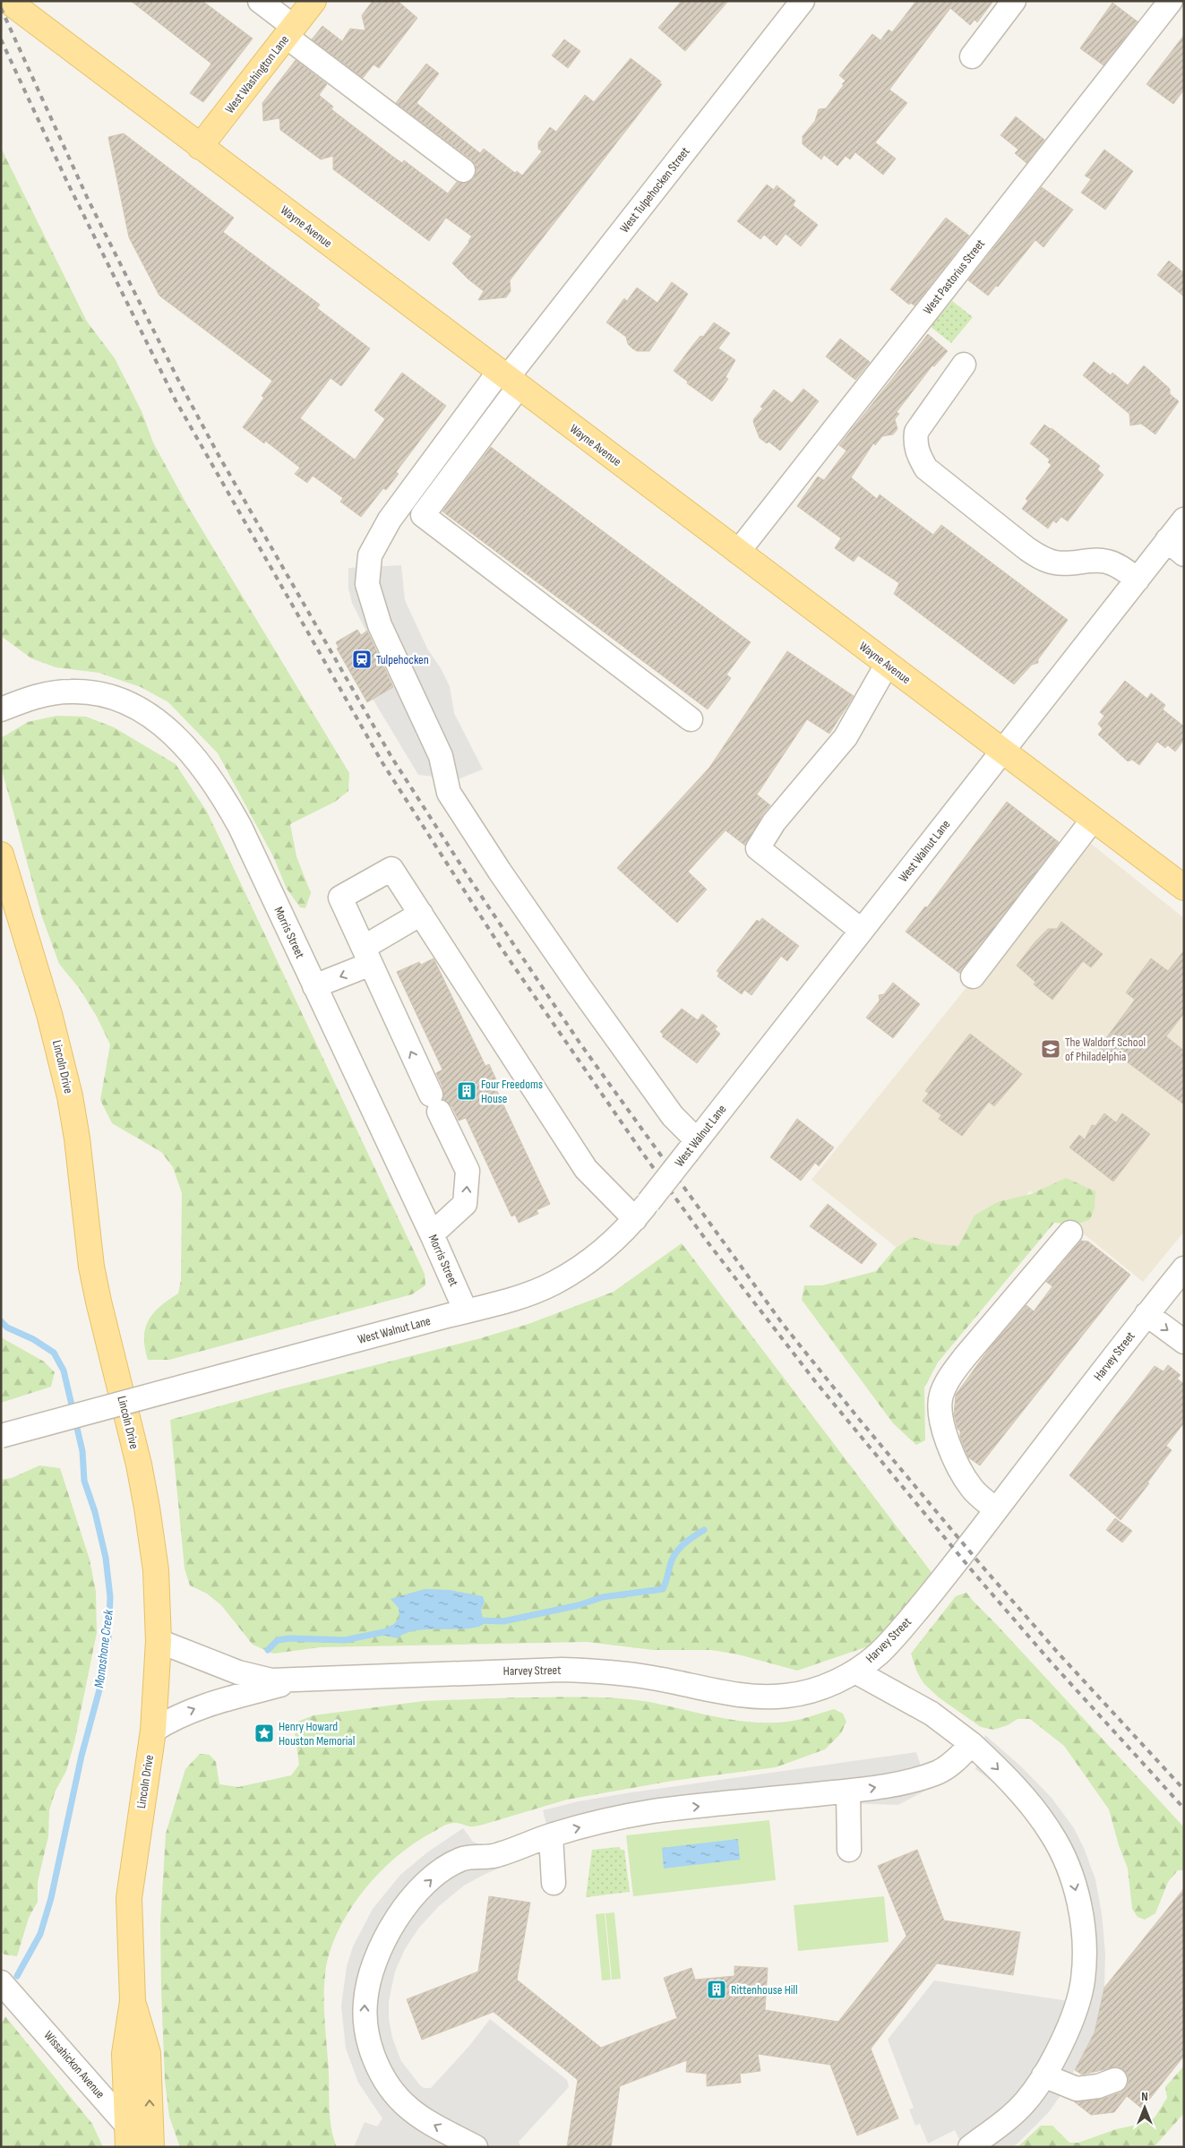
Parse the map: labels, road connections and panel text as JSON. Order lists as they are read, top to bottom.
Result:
{
  "streets": {
    "main road": ["West Washington Lane", "Wayne Avenue", "Lincoln Drive"],
    "street": [
      "West Tulpehocken Street",
      "West Pastorius Street",
      "West Walnut Lane",
      "Morris Street",
      "Harvey Street",
      "Wissahickon Avenue"
    ]
  },
  "crossings": [
    ["West Washington Lane", "Wayne Avenue"],
    ["West Tulpehocken Street", "Wayne Avenue"],
    ["Wayne Avenue", "West Pastorius Street"],
    ["Wayne Avenue", "West Walnut Lane"],
    ["West Walnut Lane", "Morris Street"],
    ["Lincoln Drive", "Harvey Street"],
    ["Lincoln Drive", "Wissahickon Avenue"]
  ],
  "water": ["Monoshone Creek"],
  "places": {
    "station": ["Tulpehocken"],
    "school or university": ["The Waldorf School of Philadelphia"],
    "building": ["Four Freedoms House", "Rittenhouse Hill"],
    "place": ["Henry Howard Houston Memorial"]
  },
  "north": "top"
}
